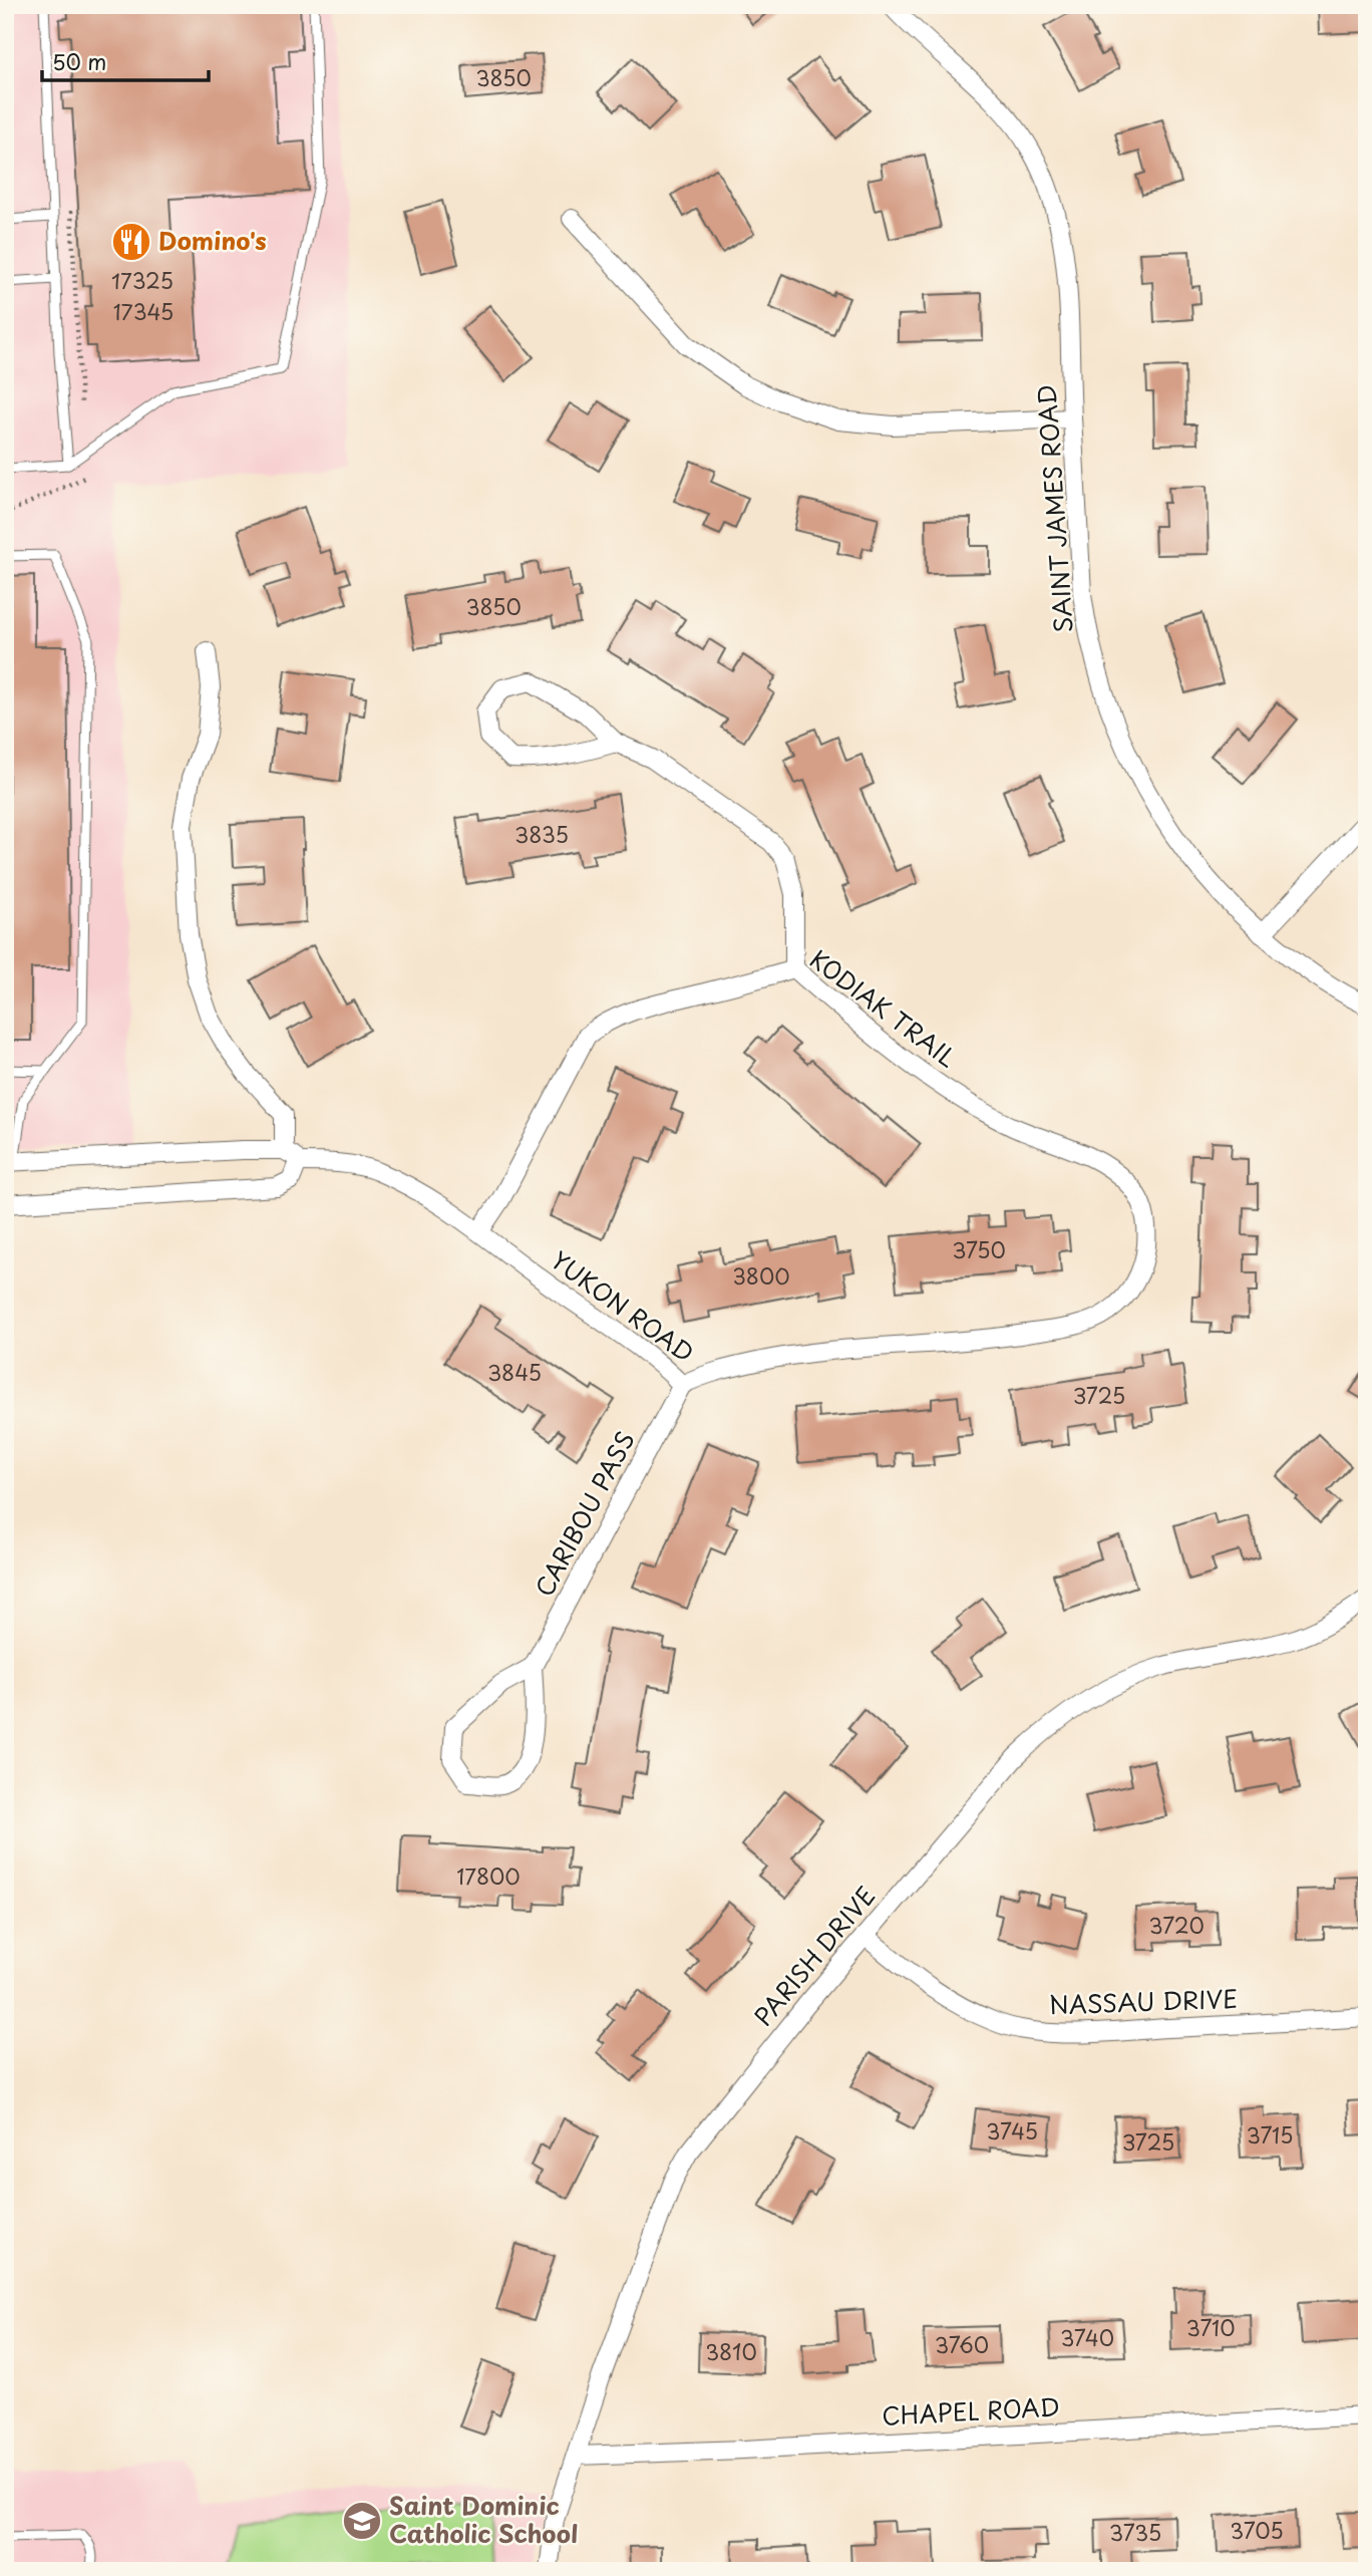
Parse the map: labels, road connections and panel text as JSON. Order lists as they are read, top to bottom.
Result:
{
  "streets": {
    "street": [
      "SAINT JAMES ROAD",
      "KODIAK TRAIL",
      "YUKON ROAD",
      "CARIBOU PASS",
      "PARISH DRIVE",
      "NASSAU DRIVE",
      "CHAPEL ROAD"
    ]
  },
  "crossings": [
    ["KODIAK TRAIL", "YUKON ROAD"],
    ["YUKON ROAD", "CARIBOU PASS"],
    ["PARISH DRIVE", "NASSAU DRIVE"],
    ["PARISH DRIVE", "CHAPEL ROAD"]
  ],
  "places": {
    "restaurant": ["Domino's"],
    "school or university": ["Saint Dominic Catholic School"]
  },
  "house_numbers": [
    "3850",
    "17325",
    "17345",
    "3850",
    "3835",
    "3750",
    "3800",
    "3845",
    "3725",
    "17800",
    "3720",
    "3745",
    "3715",
    "3725",
    "3710",
    "3740",
    "3760",
    "3810",
    "3705",
    "3735"
  ],
  "scale_bar": "50 m"
}
